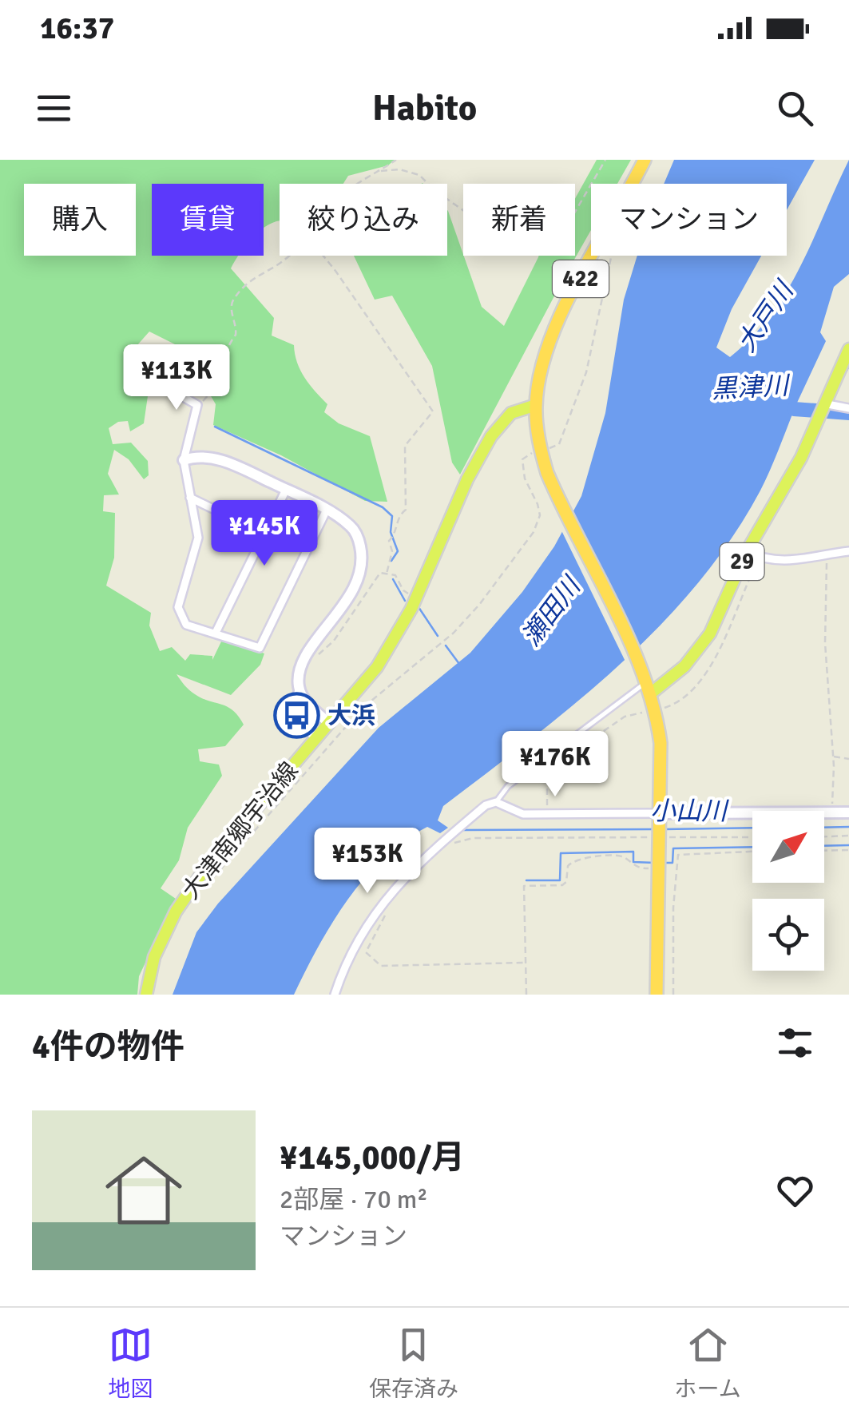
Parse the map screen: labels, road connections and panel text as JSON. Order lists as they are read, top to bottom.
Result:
{
  "streets": {
    "highway": ["422"],
    "main road": ["29", "大津南郷宇治線"]
  },
  "crossings": [
    ["422", "29"],
    ["422", "大津南郷宇治線"]
  ],
  "water": [
    "大戸川",
    "黒津川",
    "瀬田川",
    "小山川"
  ],
  "places": {
    "bus stop": ["大浜"]
  },
  "north": "top right",
  "page": {
    "status": "16:37",
    "header": "Habito",
    "chip": [
      "購入",
      "賃貸",
      "絞り込み",
      "新着",
      "マンション"
    ],
    "price": [
      "¥113K",
      "¥145K",
      "¥176K",
      "¥153K"
    ],
    "heading": "4件の物件",
    "list": [
      {
        "name": "¥145,000/月",
        "note": "2部屋 · 70 m² · マンション"
      }
    ],
    "tabs": ["地図", "保存済み", "ホーム"]
  }
}
